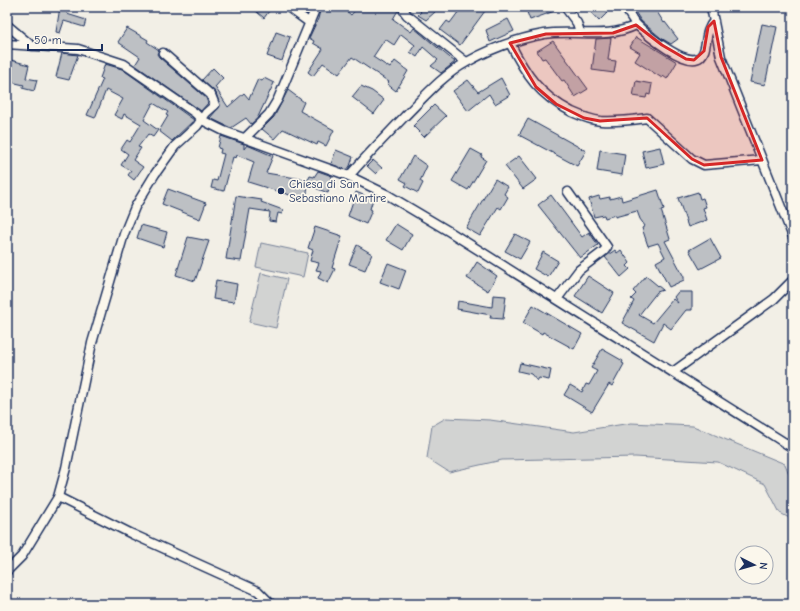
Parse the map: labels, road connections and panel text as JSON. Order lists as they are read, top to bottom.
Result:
{
  "places": ["Chiesa di San Sebastiano Martire"],
  "scale_bar": "50 m",
  "north": "right"
}
